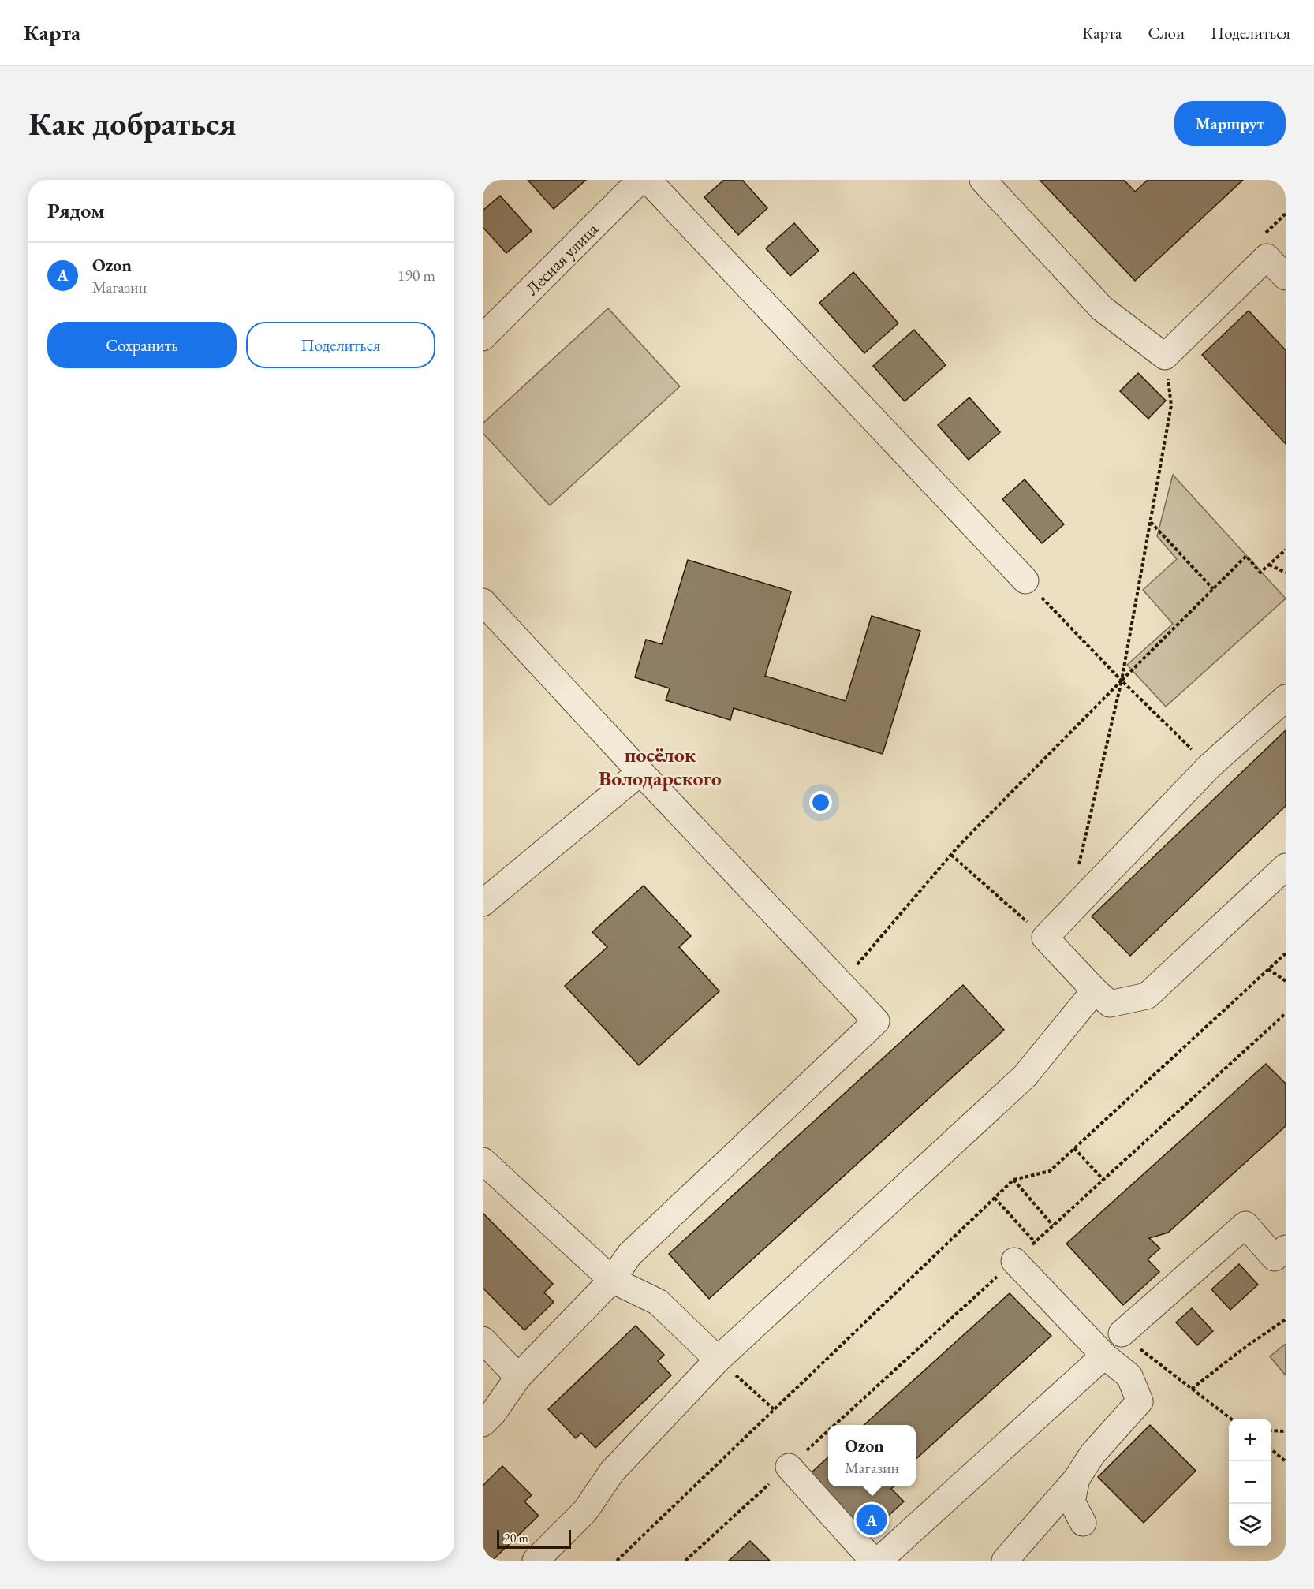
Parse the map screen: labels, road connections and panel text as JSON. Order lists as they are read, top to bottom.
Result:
{
  "streets": {
    "street": ["Лесная улица"]
  },
  "districts": ["посёлок Володарского"],
  "scale_bar": "20 m",
  "page": {
    "header": "Карта",
    "nav": ["Карта", "Слои", "Поделиться"],
    "buttons": [
      "Маршрут",
      ["Сохранить", "Поделиться"]
    ],
    "title": "Как добраться",
    "heading": "Рядом",
    "list": [
      {
        "mark": "A",
        "name": "Ozon",
        "note": "Магазин",
        "value": "190 m"
      }
    ],
    "map_buttons": ["+", "−"],
    "popup": ["Ozon", "Магазин"],
    "pins": "A",
    "scale": "20 m"
  }
}
